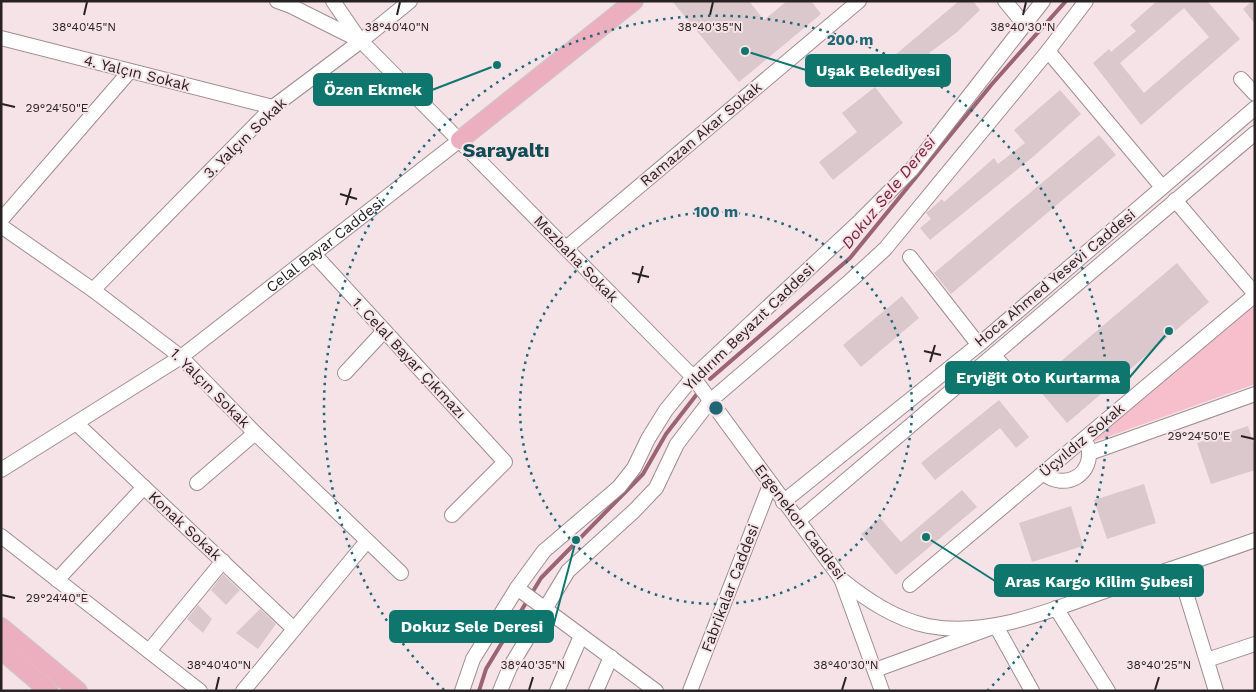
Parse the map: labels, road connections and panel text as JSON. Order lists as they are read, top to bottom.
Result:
{
  "streets": {
    "main road": ["Celal Bayar Caddesi"],
    "street": [
      "4. Yalçın Sokak",
      "Ramazan Akar Sokak",
      "3. Yalçın Sokak",
      "Mezbaha Sokak",
      "Hoca Ahmed Yesevi Caddesi",
      "Yıldırım Beyazıt Caddesi",
      "1. Celal Bayar Çıkmazı",
      "1. Yalçın Sokak",
      "Üçyıldız Sokak",
      "Ergenekon Caddesi",
      "Konak Sokak",
      "Fabrikalar Caddesi"
    ]
  },
  "crossings": [
    ["4. Yalçın Sokak", "3. Yalçın Sokak"],
    ["Ramazan Akar Sokak", "Mezbaha Sokak"],
    ["3. Yalçın Sokak", "Mezbaha Sokak"],
    ["3. Yalçın Sokak", "1. Yalçın Sokak"],
    ["Celal Bayar Caddesi", "Mezbaha Sokak"],
    ["Celal Bayar Caddesi", "1. Celal Bayar Çıkmazı"],
    ["Celal Bayar Caddesi", "1. Yalçın Sokak"],
    ["Celal Bayar Caddesi", "Konak Sokak"],
    ["Mezbaha Sokak", "Yıldırım Beyazıt Caddesi"],
    ["Mezbaha Sokak", "Ergenekon Caddesi"],
    ["Hoca Ahmed Yesevi Caddesi", "Ergenekon Caddesi"],
    ["Yıldırım Beyazıt Caddesi", "Ergenekon Caddesi"],
    ["Ergenekon Caddesi", "Fabrikalar Caddesi"]
  ],
  "districts": ["Sarayaltı"],
  "water": ["Dokuz Sele Deresi"],
  "places": [
    "Uşak Belediyesi",
    "Özen Ekmek",
    "Eryiğit Oto Kurtarma",
    "Aras Kargo Kilim Şubesi",
    "Dokuz Sele Deresi"
  ],
  "coordinates": [
    "38°40'45\"N",
    "38°40'40\"N",
    "38°40'35\"N",
    "38°40'30\"N",
    "29°24'50\"E",
    "29°24'40\"E",
    "38°40'25\"N"
  ],
  "rings": ["200 m", "100 m"]
}
